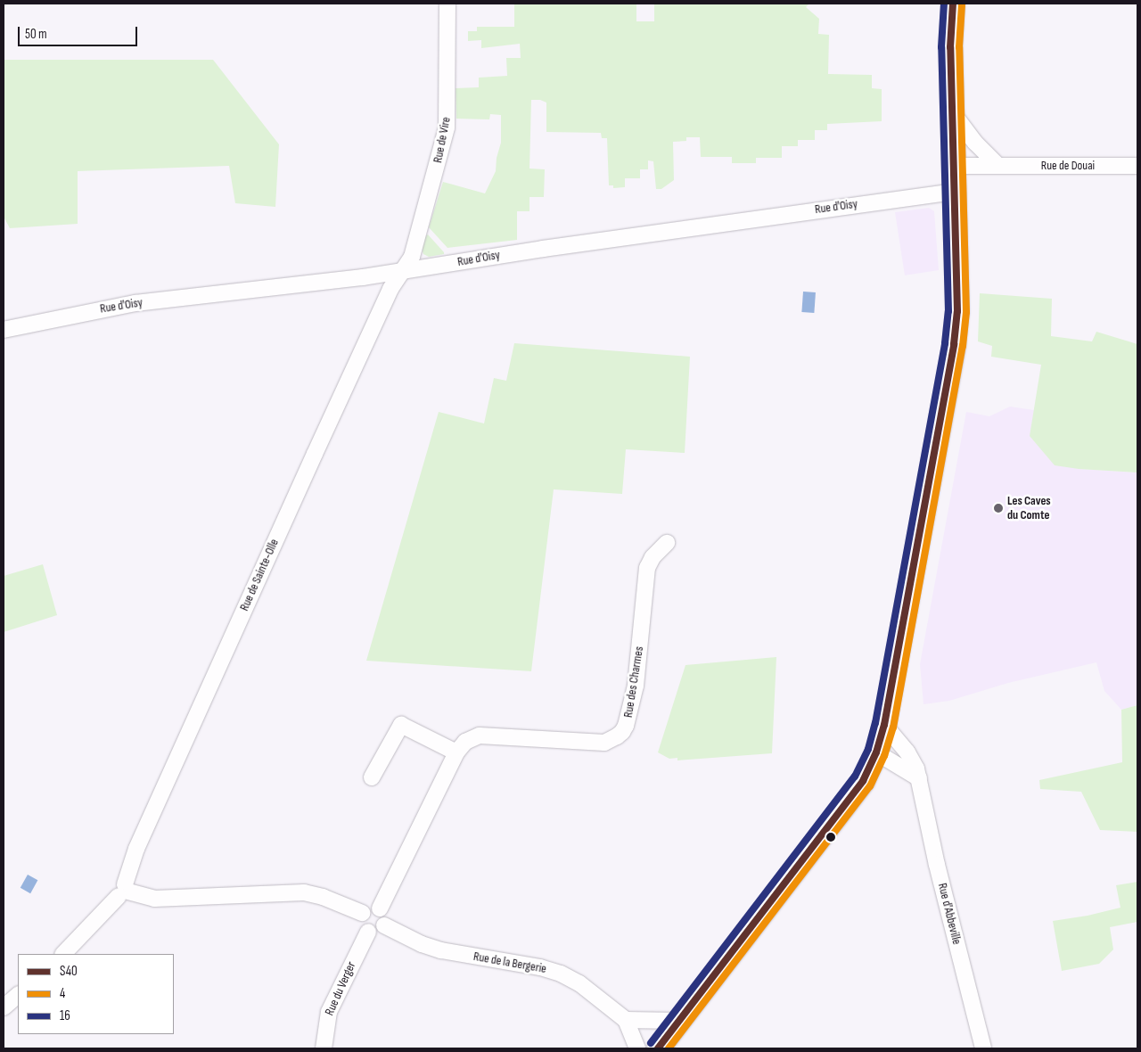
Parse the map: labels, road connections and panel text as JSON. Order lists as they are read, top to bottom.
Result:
{
  "streets": {
    "street": [
      "Rue de Vire",
      "Rue de Douai",
      "Rue d'Oisy",
      "Rue de Sainte-Olle",
      "Rue des Charmes",
      "Rue d'Abbeville",
      "Rue de la Bergerie",
      "Rue du Verger"
    ]
  },
  "crossings": [
    ["Rue de Vire", "Rue d'Oisy"],
    ["Rue de Vire", "Rue de Sainte-Olle"],
    ["Rue d'Oisy", "Rue de Sainte-Olle"],
    ["Rue des Charmes", "Rue de la Bergerie"],
    ["Rue des Charmes", "Rue du Verger"],
    ["Rue de la Bergerie", "Rue du Verger"]
  ],
  "places": ["Les Caves du Comte"],
  "lines": ["transit line S40", "transit line 16", "transit line 4"],
  "legend": ["S40", "4", "16"],
  "scale_bar": "50 m"
}
